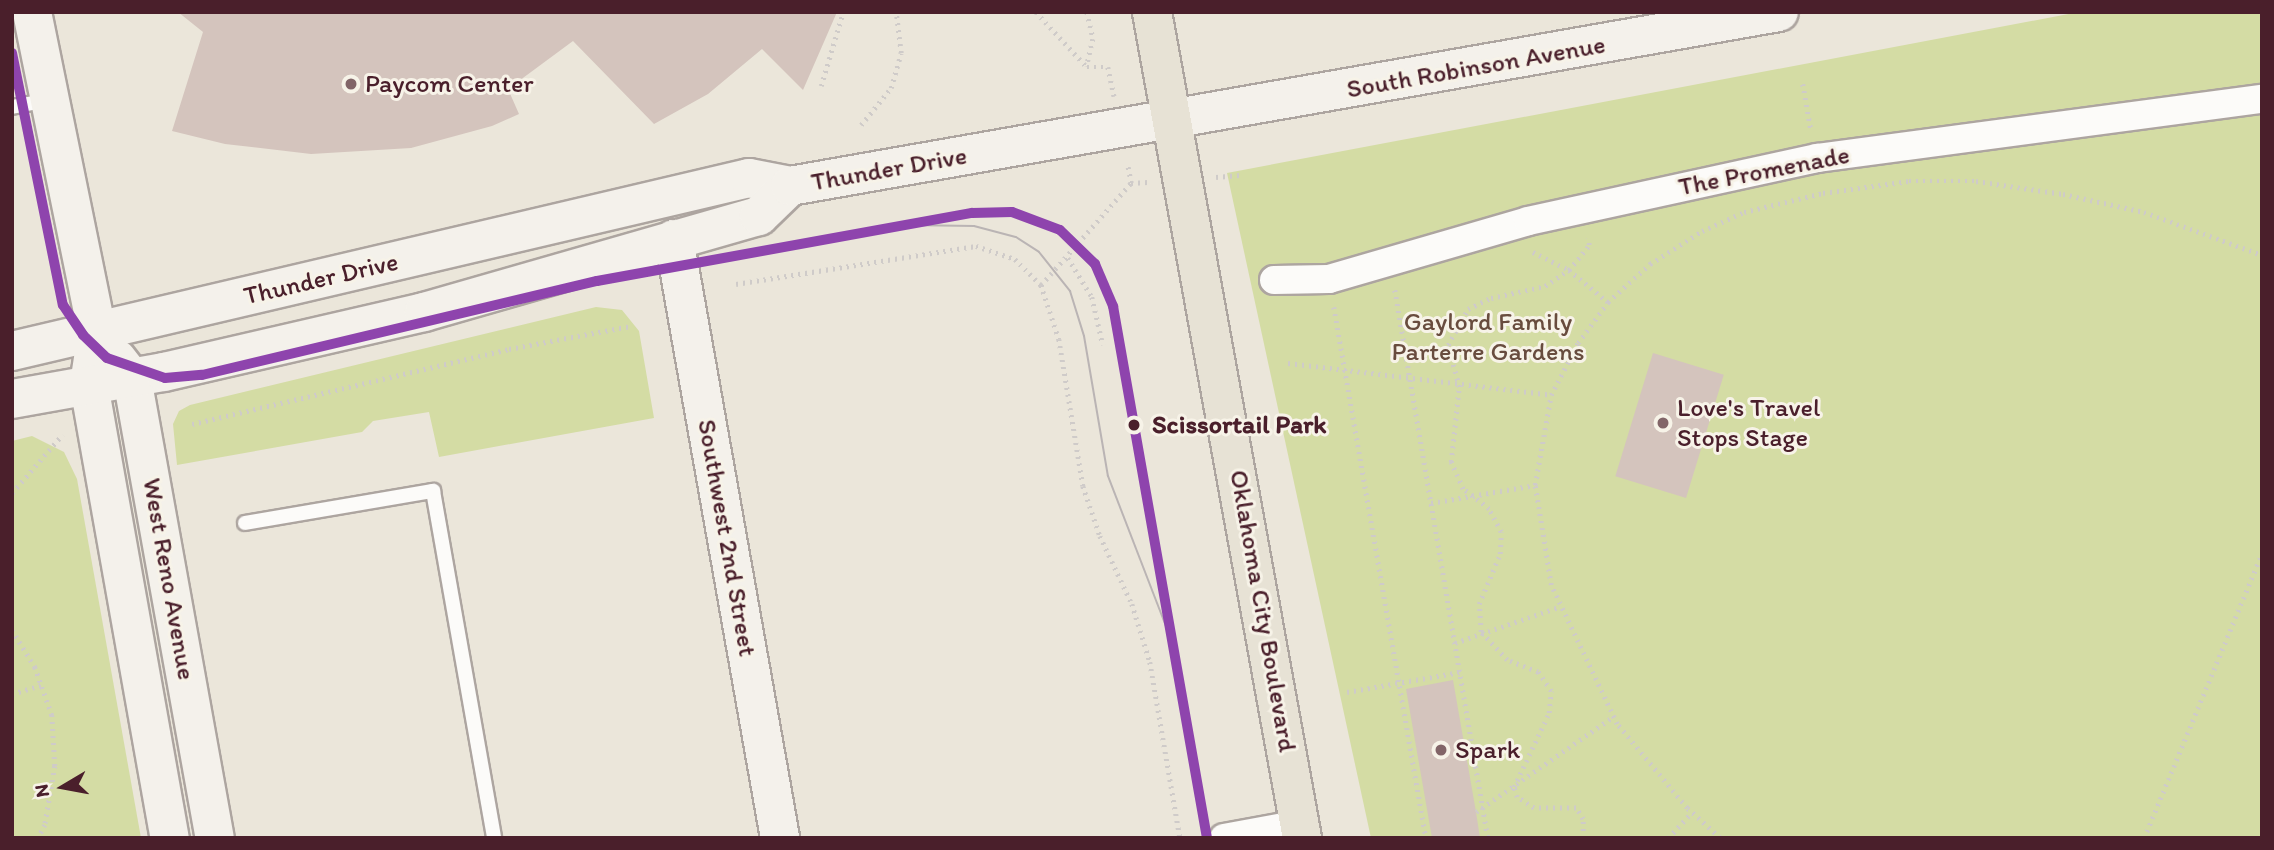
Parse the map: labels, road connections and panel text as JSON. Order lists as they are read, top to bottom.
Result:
{
  "streets": {
    "main road": [
      "South Robinson Avenue",
      "Thunder Drive",
      "Southwest 2nd Street",
      "West Reno Avenue",
      "Oklahoma City Boulevard"
    ],
    "street": ["The Promenade"]
  },
  "crossings": [
    ["South Robinson Avenue", "Thunder Drive"],
    ["South Robinson Avenue", "Oklahoma City Boulevard"],
    ["Thunder Drive", "Southwest 2nd Street"],
    ["Thunder Drive", "West Reno Avenue"],
    ["Thunder Drive", "Oklahoma City Boulevard"]
  ],
  "parks": ["Gaylord Family Parterre Gardens"],
  "places": [
    "Paycom Center",
    "Love's Travel Stops Stage",
    "Scissortail Park",
    "Spark"
  ],
  "north": "left"
}
